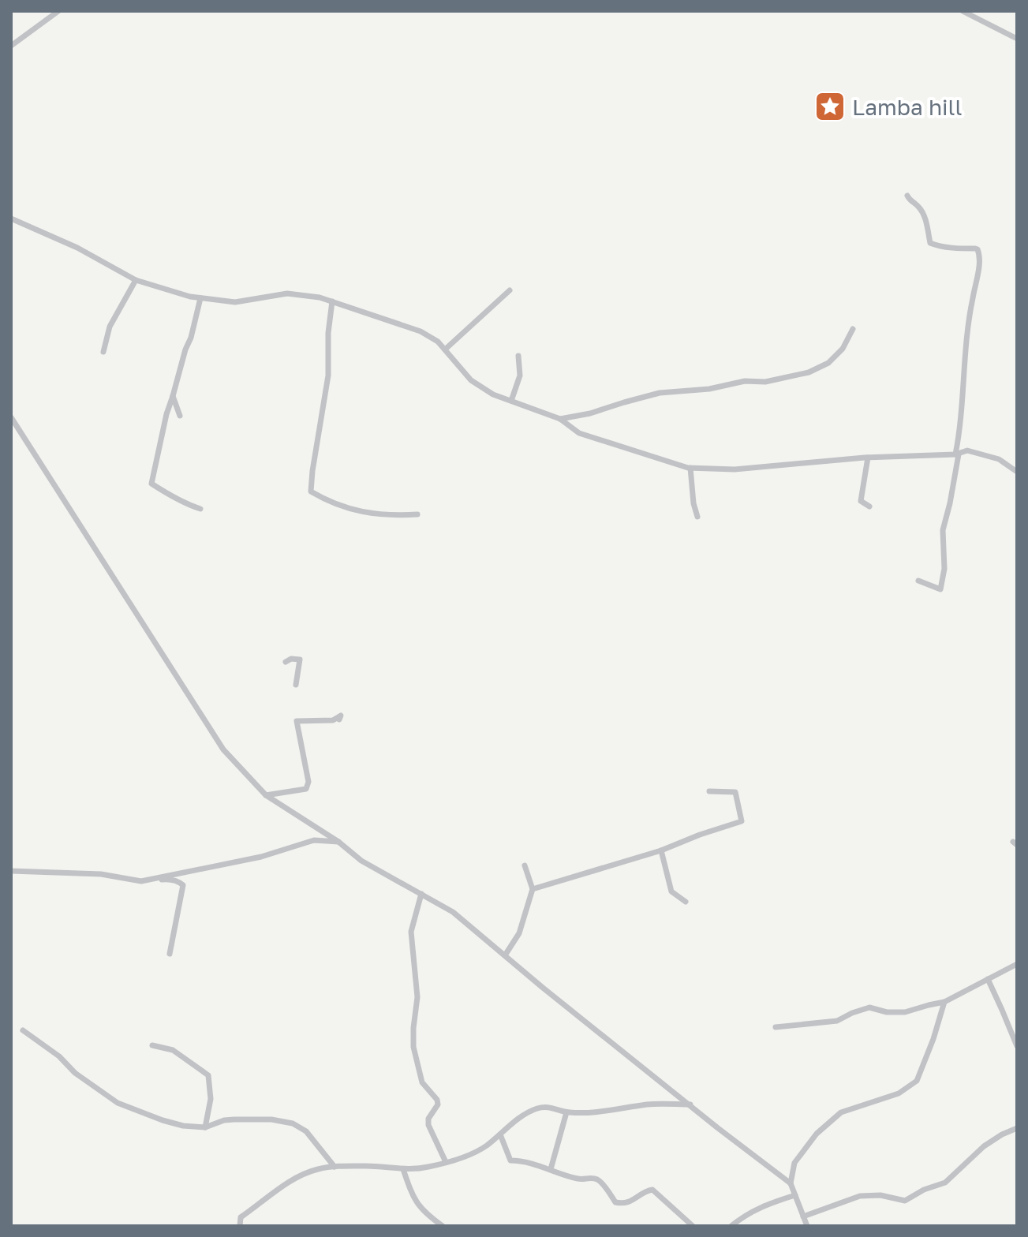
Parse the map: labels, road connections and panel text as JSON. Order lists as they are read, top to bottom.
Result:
{
  "places": {
    "place": ["Lamba hill"]
  }
}
